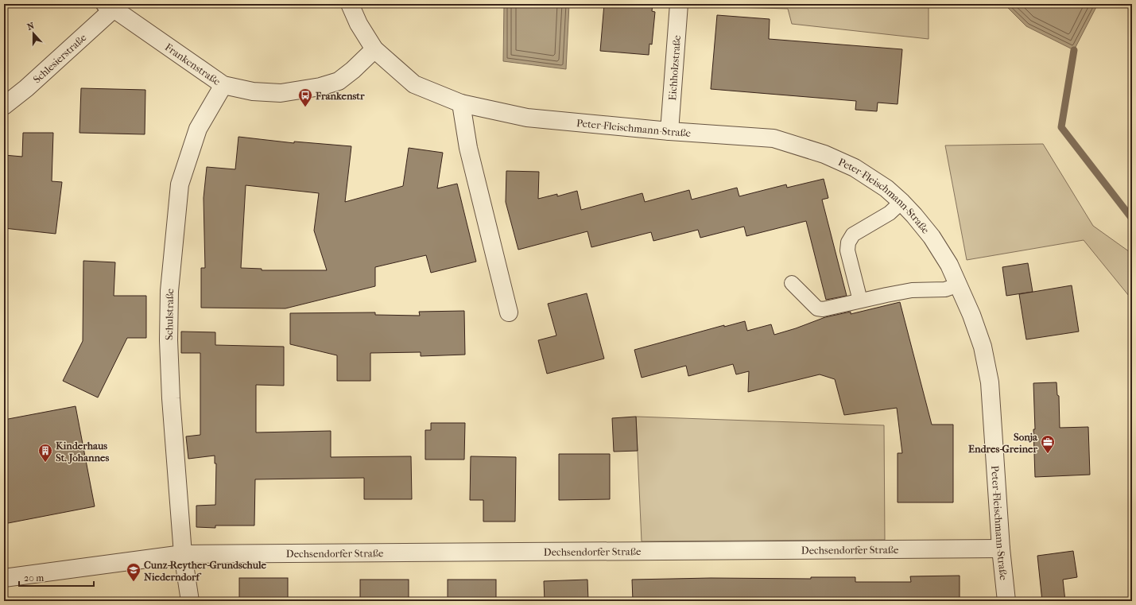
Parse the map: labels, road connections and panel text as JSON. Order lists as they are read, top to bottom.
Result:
{
  "streets": {
    "street": [
      "Schlesierstraße",
      "Frankenstraße",
      "Eichholzstraße",
      "Peter-Fleischmann-Straße",
      "Schulstraße",
      "Dechsendorfer Straße"
    ]
  },
  "crossings": [
    ["Schlesierstraße", "Frankenstraße"],
    ["Frankenstraße", "Peter-Fleischmann-Straße"],
    ["Frankenstraße", "Schulstraße"],
    ["Eichholzstraße", "Peter-Fleischmann-Straße"],
    ["Peter-Fleischmann-Straße", "Dechsendorfer Straße"],
    ["Schulstraße", "Dechsendorfer Straße"]
  ],
  "places": {
    "bus stop": ["Frankenstr"],
    "office": ["Sonja Endres-Greiner"],
    "building": ["Kinderhaus St. Johannes"],
    "school or university": ["Cunz-Reyther-Grundschule Niederndorf"]
  },
  "scale_bar": "20 m",
  "north": "top"
}
